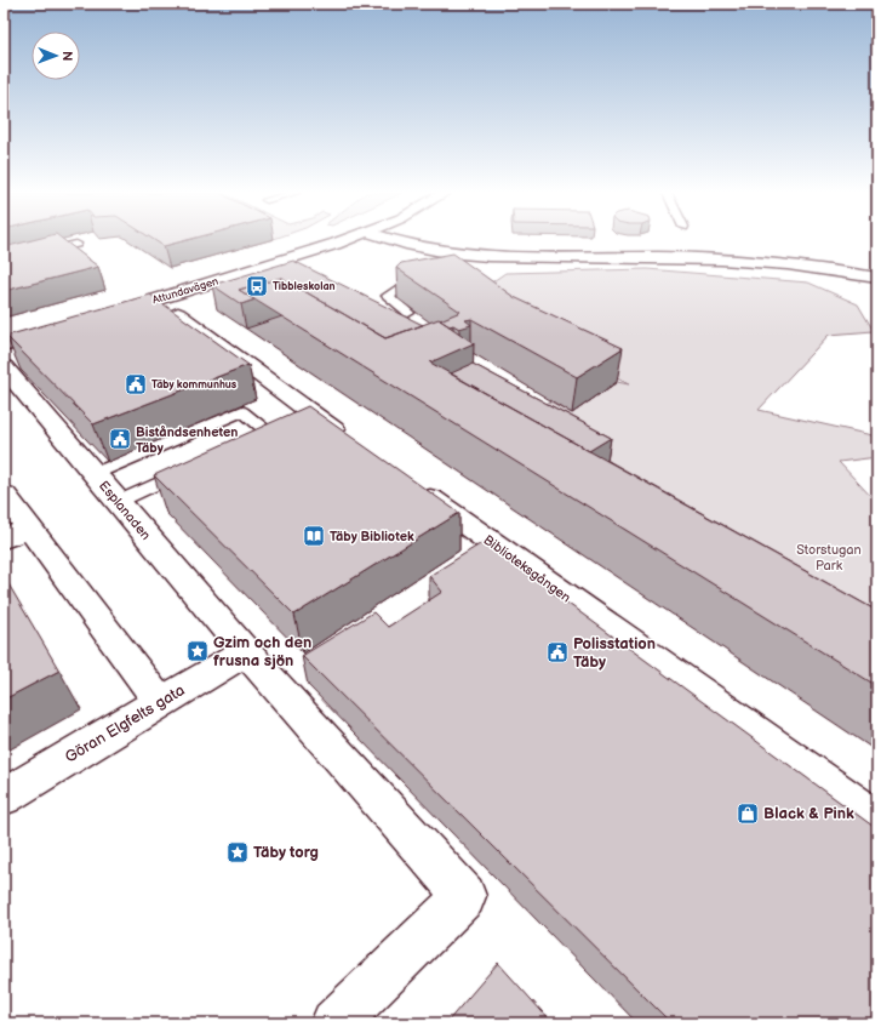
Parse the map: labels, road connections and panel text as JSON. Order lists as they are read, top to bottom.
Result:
{
  "streets": {
    "street": [
      "Attundavägen",
      "Esplanaden",
      "Biblioteksgången",
      "Göran Elgfelts gata"
    ]
  },
  "crossings": [
    ["Esplanaden", "Göran Elgfelts gata"]
  ],
  "parks": ["Storstugan Park"],
  "places": {
    "bus stop": ["Tibbleskolan"],
    "public building": ["Täby kommunhus", "Biståndsenheten Täby", "Polisstation Täby"],
    "library": ["Täby Bibliotek"],
    "place": ["Gzim och den frusna sjön", "Täby torg"],
    "shop": ["Black & Pink"]
  },
  "north": "right"
}
